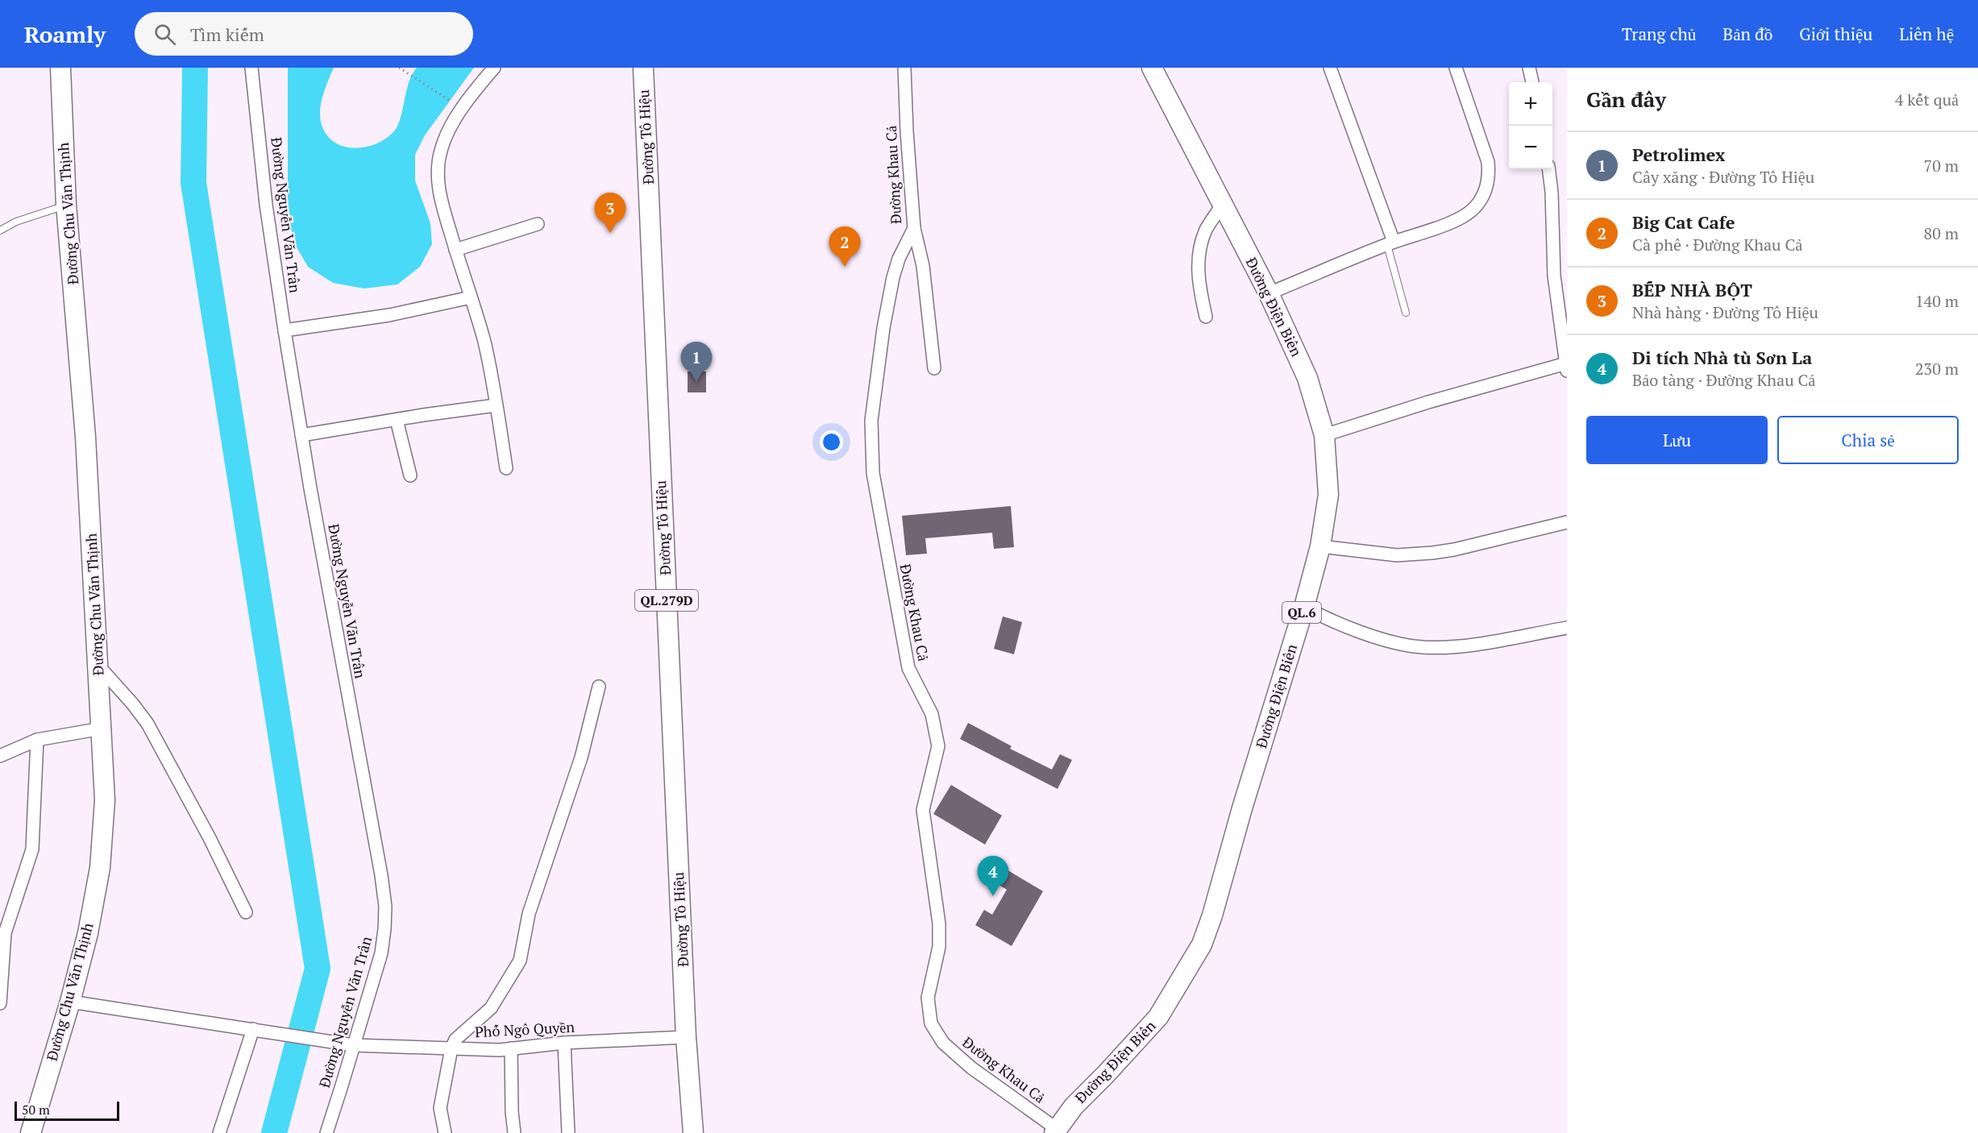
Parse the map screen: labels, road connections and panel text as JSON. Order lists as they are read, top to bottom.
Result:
{
  "streets": {
    "main road": [
      "Đường Tô Hiệu",
      "Đường Chu Văn Thịnh",
      "Đường Điện Biên",
      "QL.279D",
      "QL.6"
    ],
    "street": ["Đường Khau Cả", "Đường Nguyễn Văn Trân", "Phố Ngô Quyền"]
  },
  "crossings": [
    ["Đường Tô Hiệu", "Phố Ngô Quyền"],
    ["Đường Khau Cả", "Đường Điện Biên"],
    ["Đường Nguyễn Văn Trân", "Phố Ngô Quyền"]
  ],
  "scale_bar": "50 m",
  "page": {
    "header": "Roamly",
    "search": "Tìm kiếm",
    "nav": [
      "Trang chủ",
      "Bản đồ",
      "Giới thiệu",
      "Liên hệ"
    ],
    "heading": ["Gần đây", "4 kết quả"],
    "map_buttons": ["+", "−"],
    "list": [
      {
        "mark": "1",
        "name": "Petrolimex",
        "note": "Cây xăng · Đường Tô Hiệu",
        "value": "70 m"
      },
      {
        "mark": "2",
        "name": "Big Cat Cafe",
        "note": "Cà phê · Đường Khau Cả",
        "value": "80 m"
      },
      {
        "mark": "3",
        "name": "BẾP NHÀ BỘT",
        "note": "Nhà hàng · Đường Tô Hiệu",
        "value": "140 m"
      },
      {
        "mark": "4",
        "name": "Di tích Nhà tù Sơn La",
        "note": "Bảo tàng · Đường Khau Cả",
        "value": "230 m"
      }
    ],
    "pins": [
      "3",
      "2",
      "1",
      "4"
    ],
    "buttons": ["Lưu", "Chia sẻ"],
    "scale": "50 m"
  }
}
